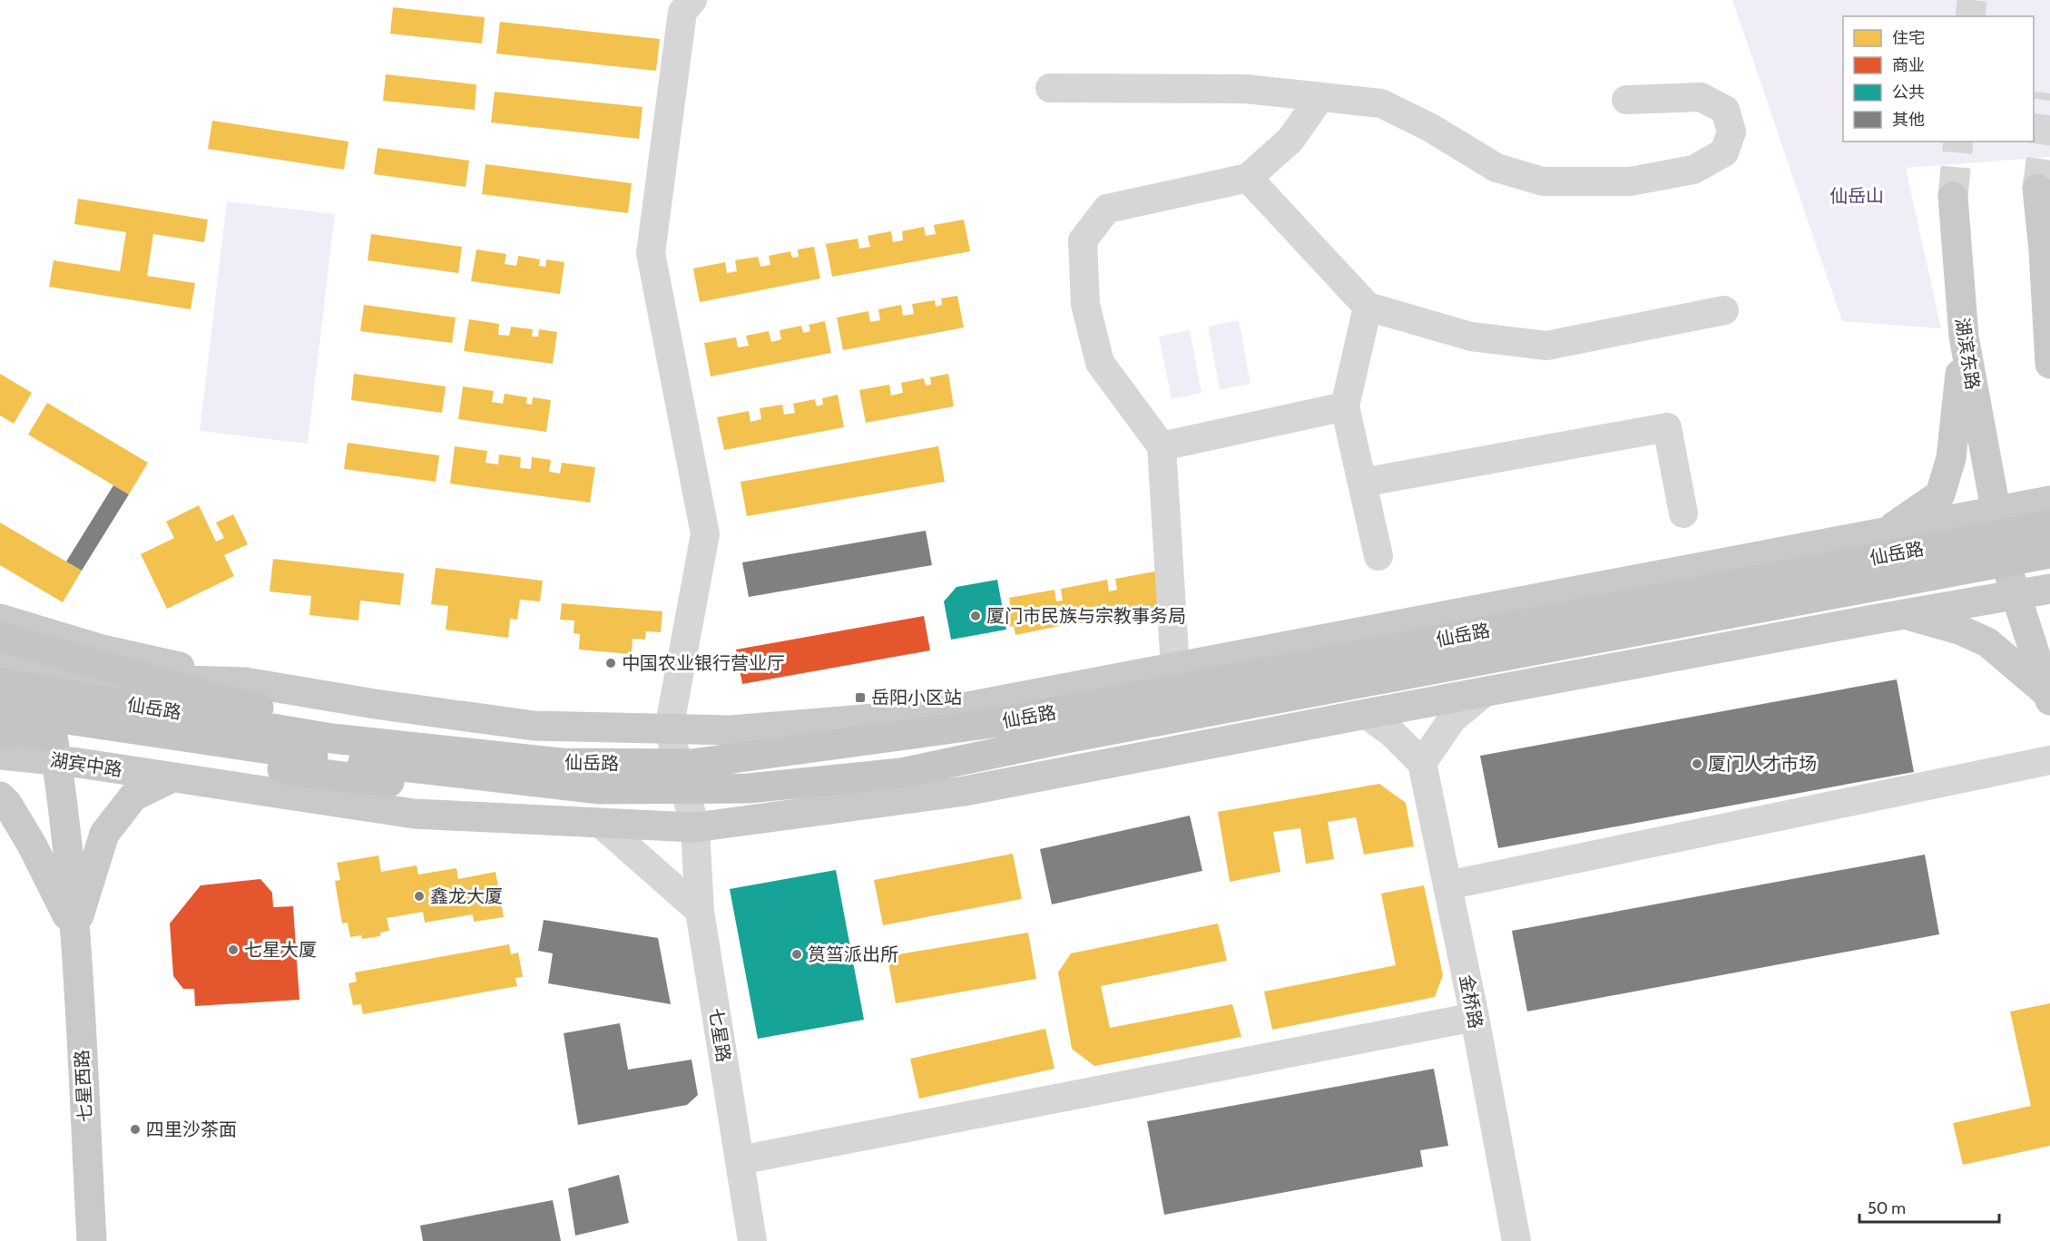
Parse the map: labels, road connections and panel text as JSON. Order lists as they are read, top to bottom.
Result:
{
  "streets": {
    "highway": ["仙岳路"],
    "main road": ["湖滨东路", "湖宾中路", "七星西路"],
    "street": ["金桥路", "七星路"]
  },
  "crossings": [
    ["湖滨东路", "湖宾中路"],
    ["湖宾中路", "七星路"],
    ["湖宾中路", "七星西路"]
  ],
  "parks": ["仙岳山"],
  "places": {
    "other": [
      "厦门市民族与宗教事务局",
      "中国农业银行营业厅",
      "厦门人才市场",
      "鑫龙大厦",
      "七星大厦",
      "筼筜派出所",
      "四里沙茶面"
    ],
    "transit": ["岳阳小区站"]
  },
  "legend": [
    "住宅",
    "商业",
    "公共",
    "其他"
  ],
  "scale_bar": "50 m"
}
